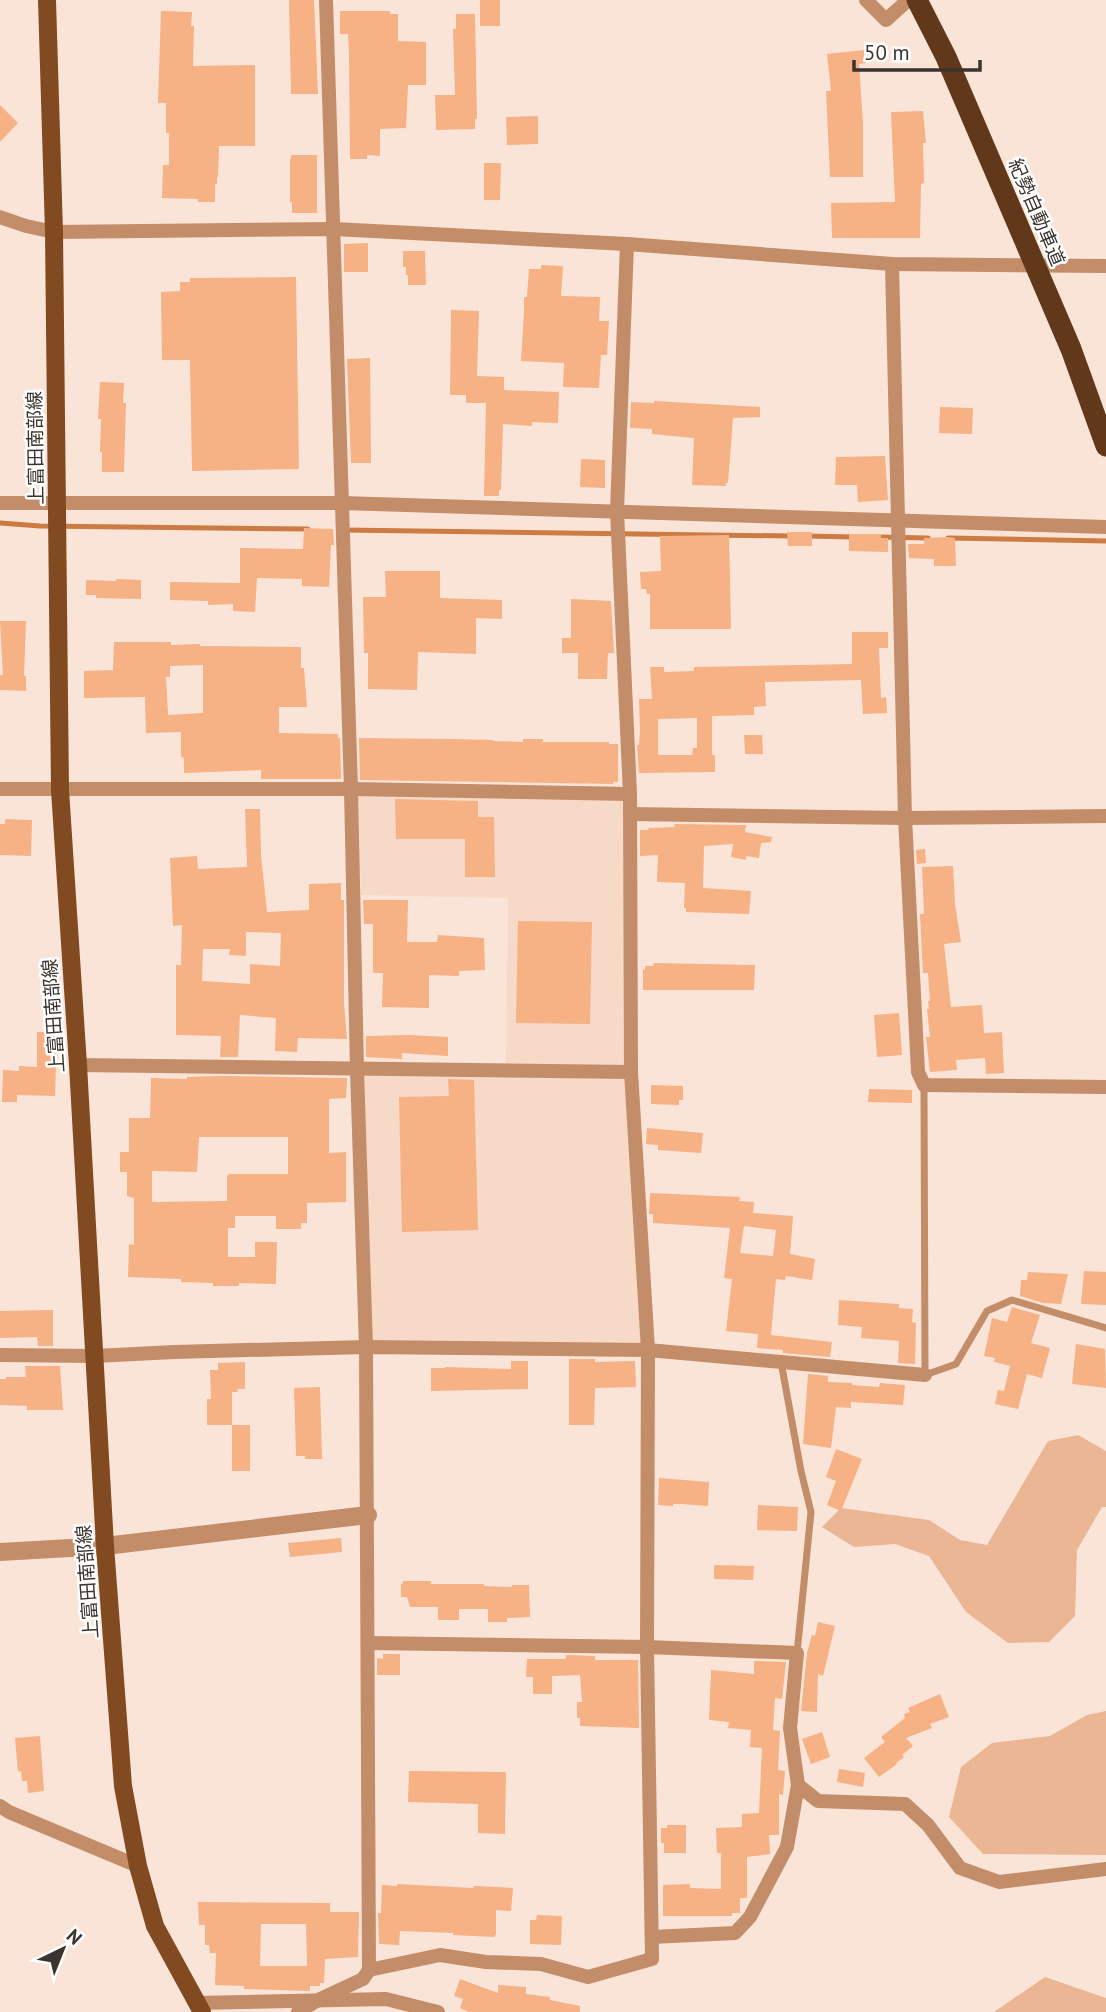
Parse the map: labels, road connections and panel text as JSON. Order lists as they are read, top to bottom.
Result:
{
  "streets": {
    "highway": ["紀勢自動車道"],
    "main road": ["上富田南部線"]
  },
  "scale_bar": "50 m",
  "north": "top right"
}
